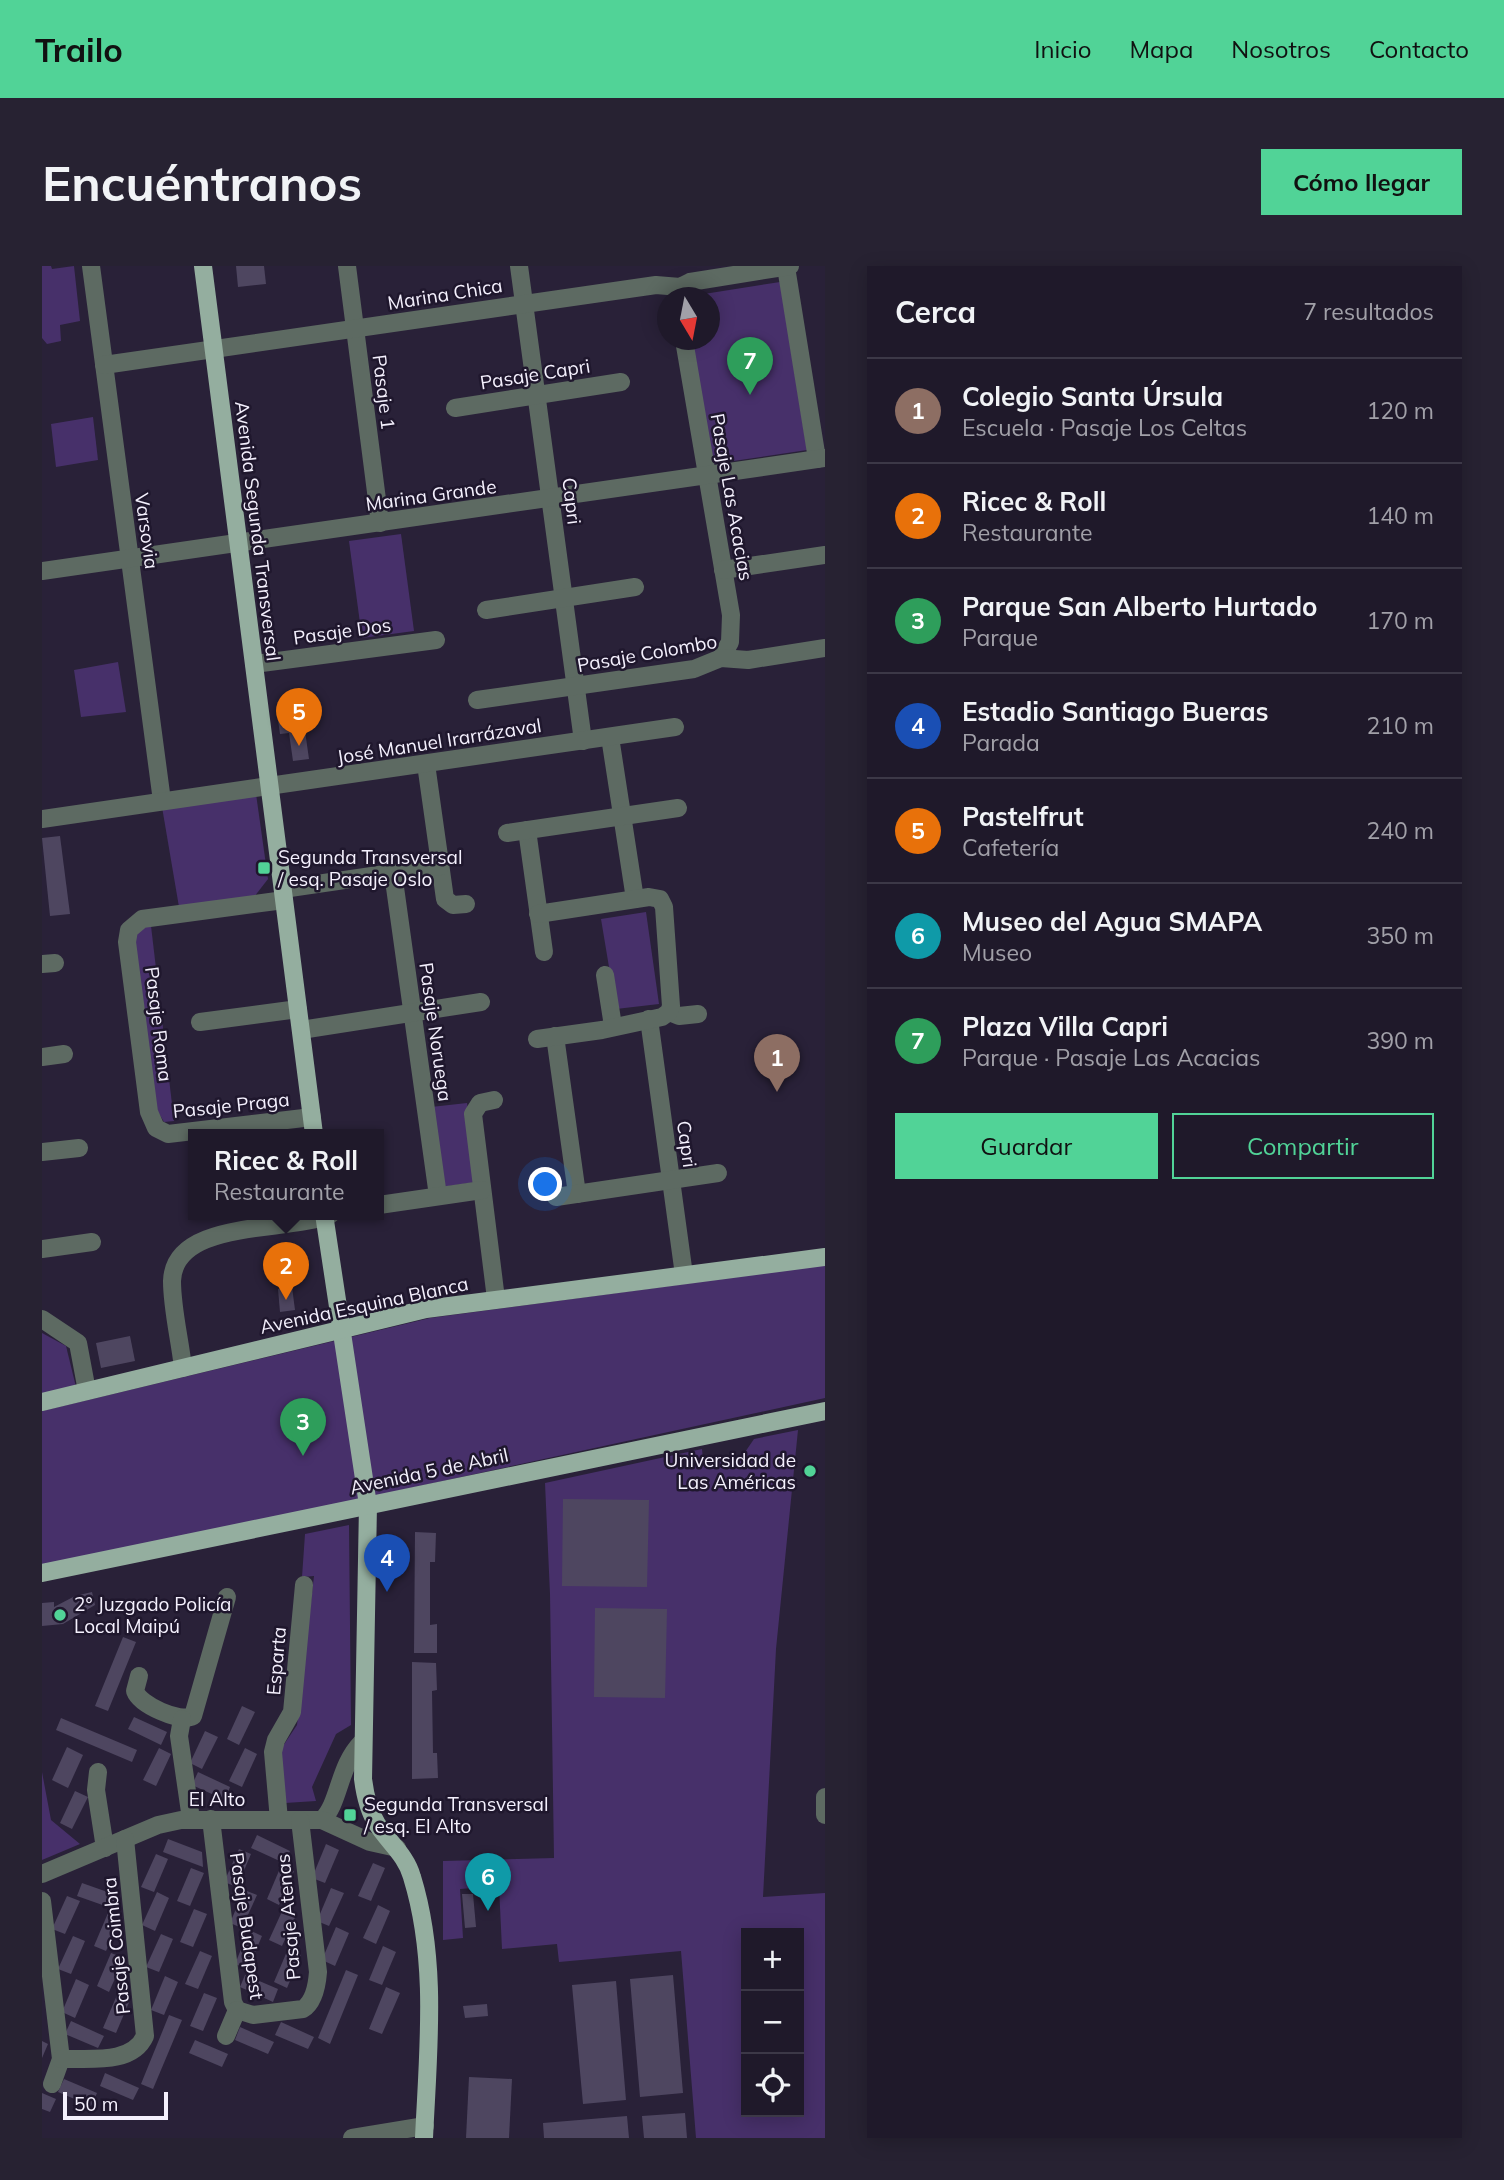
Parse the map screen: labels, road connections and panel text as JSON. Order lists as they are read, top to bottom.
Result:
{
  "streets": {
    "main road": ["Avenida Segunda Transversal", "Avenida Esquina Blanca", "Avenida 5 de Abril"],
    "street": [
      "Marina Chica",
      "Pasaje Capri",
      "Pasaje 1",
      "Marina Grande",
      "Pasaje Las Acacias",
      "Capri",
      "Varsovia",
      "Pasaje Dos",
      "Pasaje Colombo",
      "José Manuel Irarrázaval",
      "Pasaje Roma",
      "Pasaje Noruega",
      "Pasaje Praga",
      "Esparta",
      "El Alto",
      "Pasaje Atenas",
      "Pasaje Budapest",
      "Pasaje Coimbra"
    ]
  },
  "crossings": [
    ["Marina Chica", "Pasaje 1"],
    ["Marina Chica", "Capri"],
    ["Marina Chica", "Varsovia"],
    ["Marina Chica", "Avenida Segunda Transversal"],
    ["Pasaje Capri", "Capri"],
    ["Pasaje 1", "Marina Grande"],
    ["Marina Grande", "Pasaje Las Acacias"],
    ["Marina Grande", "Capri"],
    ["Marina Grande", "Varsovia"],
    ["Marina Grande", "Avenida Segunda Transversal"],
    ["Pasaje Las Acacias", "Pasaje Colombo"],
    ["Capri", "Pasaje Colombo"],
    ["Capri", "José Manuel Irarrázaval"],
    ["Capri", "Avenida Esquina Blanca"],
    ["Varsovia", "José Manuel Irarrázaval"],
    ["Avenida Segunda Transversal", "Pasaje Dos"],
    ["Avenida Segunda Transversal", "José Manuel Irarrázaval"],
    ["Avenida Segunda Transversal", "Pasaje Roma"],
    ["Avenida Segunda Transversal", "Pasaje Praga"],
    ["Pasaje Roma", "Pasaje Praga"],
    ["Pasaje Noruega", "Avenida Esquina Blanca"],
    ["Esparta", "El Alto"],
    ["El Alto", "Pasaje Atenas"],
    ["El Alto", "Pasaje Budapest"],
    ["El Alto", "Pasaje Coimbra"],
    ["Pasaje Atenas", "Pasaje Budapest"]
  ],
  "places": {
    "transit": ["Segunda Transversal / esq. Pasaje Oslo", "Segunda Transversal / esq. El Alto"],
    "other": ["Universidad de Las Américas", "2° Juzgado Policía Local Maipú"]
  },
  "scale_bar": "50 m",
  "north": "bottom",
  "page": {
    "header": "Trailo",
    "nav": [
      "Inicio",
      "Mapa",
      "Nosotros",
      "Contacto"
    ],
    "buttons": [
      "Cómo llegar",
      ["Guardar", "Compartir"]
    ],
    "title": "Encuéntranos",
    "heading": ["Cerca", "7 resultados"],
    "pins": [
      "7",
      "5",
      "1",
      "2",
      "3",
      "4",
      "6"
    ],
    "list": [
      {
        "mark": "1",
        "name": "Colegio Santa Úrsula",
        "note": "Escuela · Pasaje Los Celtas",
        "value": "120 m"
      },
      {
        "mark": "2",
        "name": "Ricec & Roll",
        "note": "Restaurante",
        "value": "140 m"
      },
      {
        "mark": "3",
        "name": "Parque San Alberto Hurtado",
        "note": "Parque",
        "value": "170 m"
      },
      {
        "mark": "4",
        "name": "Estadio Santiago Bueras",
        "note": "Parada",
        "value": "210 m"
      },
      {
        "mark": "5",
        "name": "Pastelfrut",
        "note": "Cafetería",
        "value": "240 m"
      },
      {
        "mark": "6",
        "name": "Museo del Agua SMAPA",
        "note": "Museo",
        "value": "350 m"
      },
      {
        "mark": "7",
        "name": "Plaza Villa Capri",
        "note": "Parque · Pasaje Las Acacias",
        "value": "390 m"
      }
    ],
    "popup": ["Ricec & Roll", "Restaurante"],
    "map_buttons": ["+", "−"],
    "scale": "50 m"
  }
}
